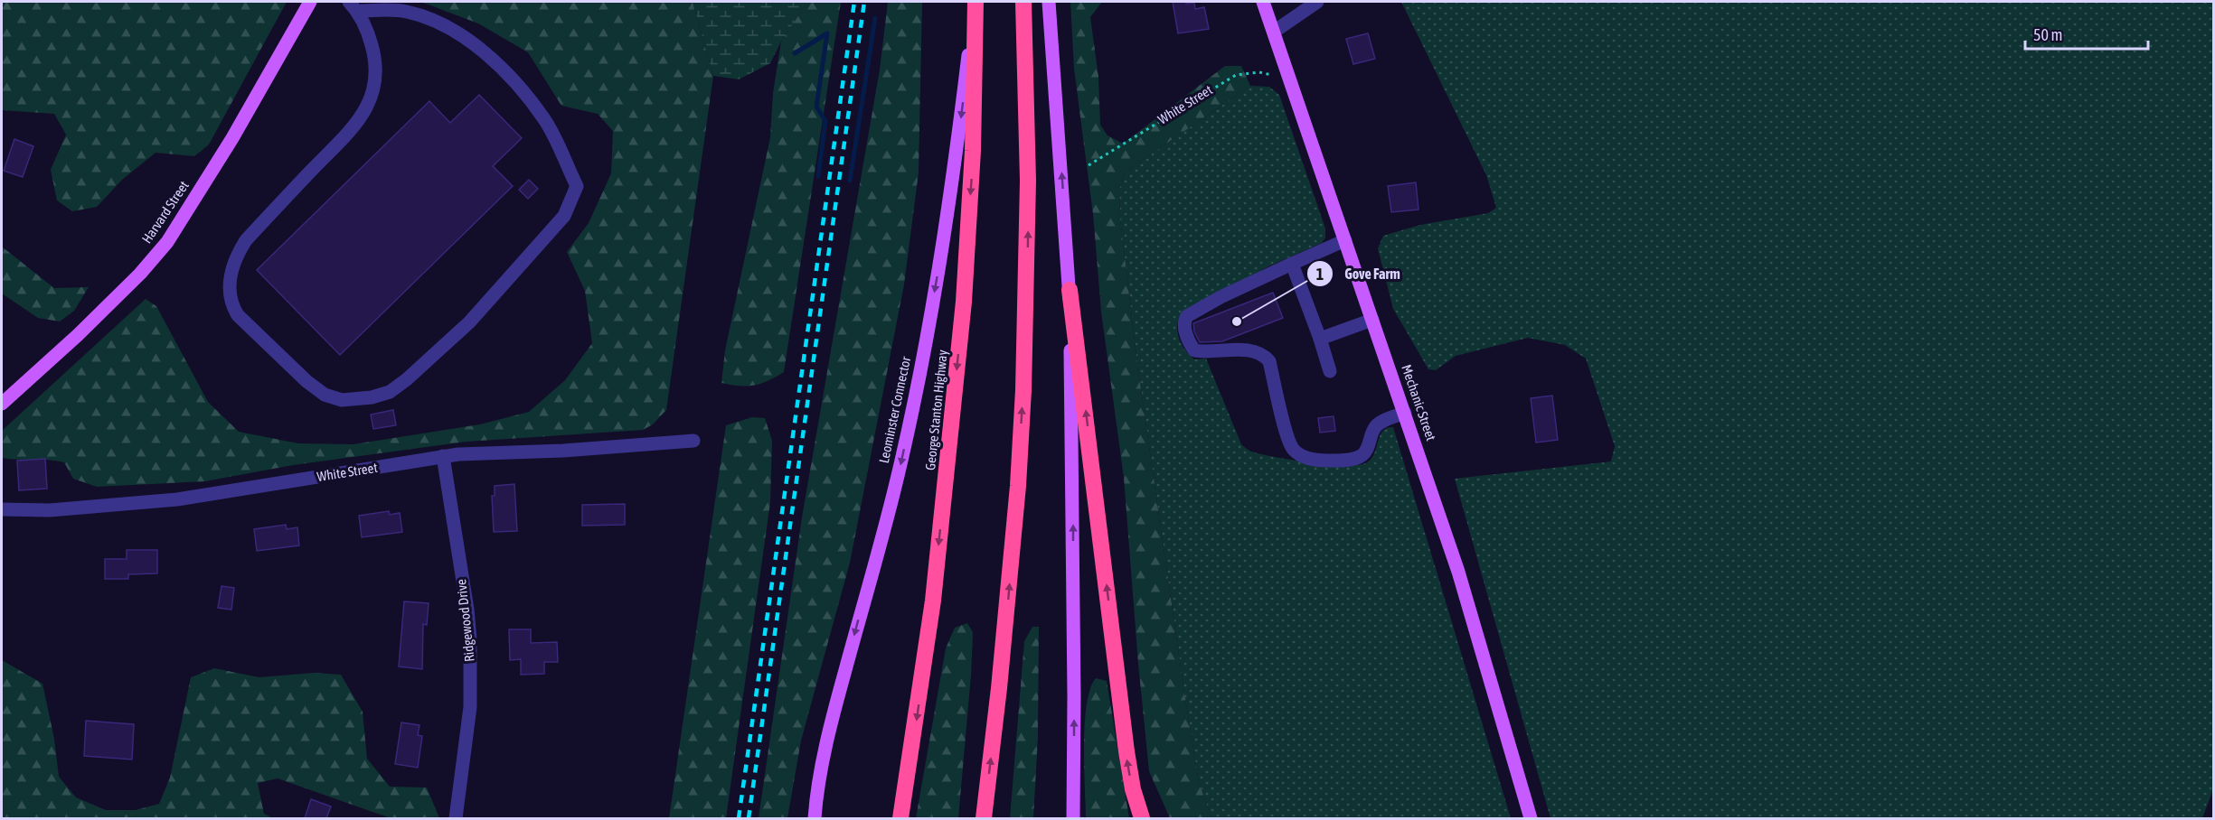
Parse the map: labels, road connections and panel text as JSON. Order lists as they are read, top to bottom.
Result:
{
  "streets": {
    "highway": ["George Stanton Highway"],
    "main road": ["Harvard Street", "Mechanic Street", "Leominster Connector"],
    "street": ["White Street", "Ridgewood Drive"]
  },
  "crossings": [
    ["White Street", "Mechanic Street"],
    ["White Street", "Ridgewood Drive"],
    ["Leominster Connector", "George Stanton Highway"]
  ],
  "one_way": ["Leominster Connector"],
  "places": ["Gove Farm"],
  "scale_bar": "50 m"
}
